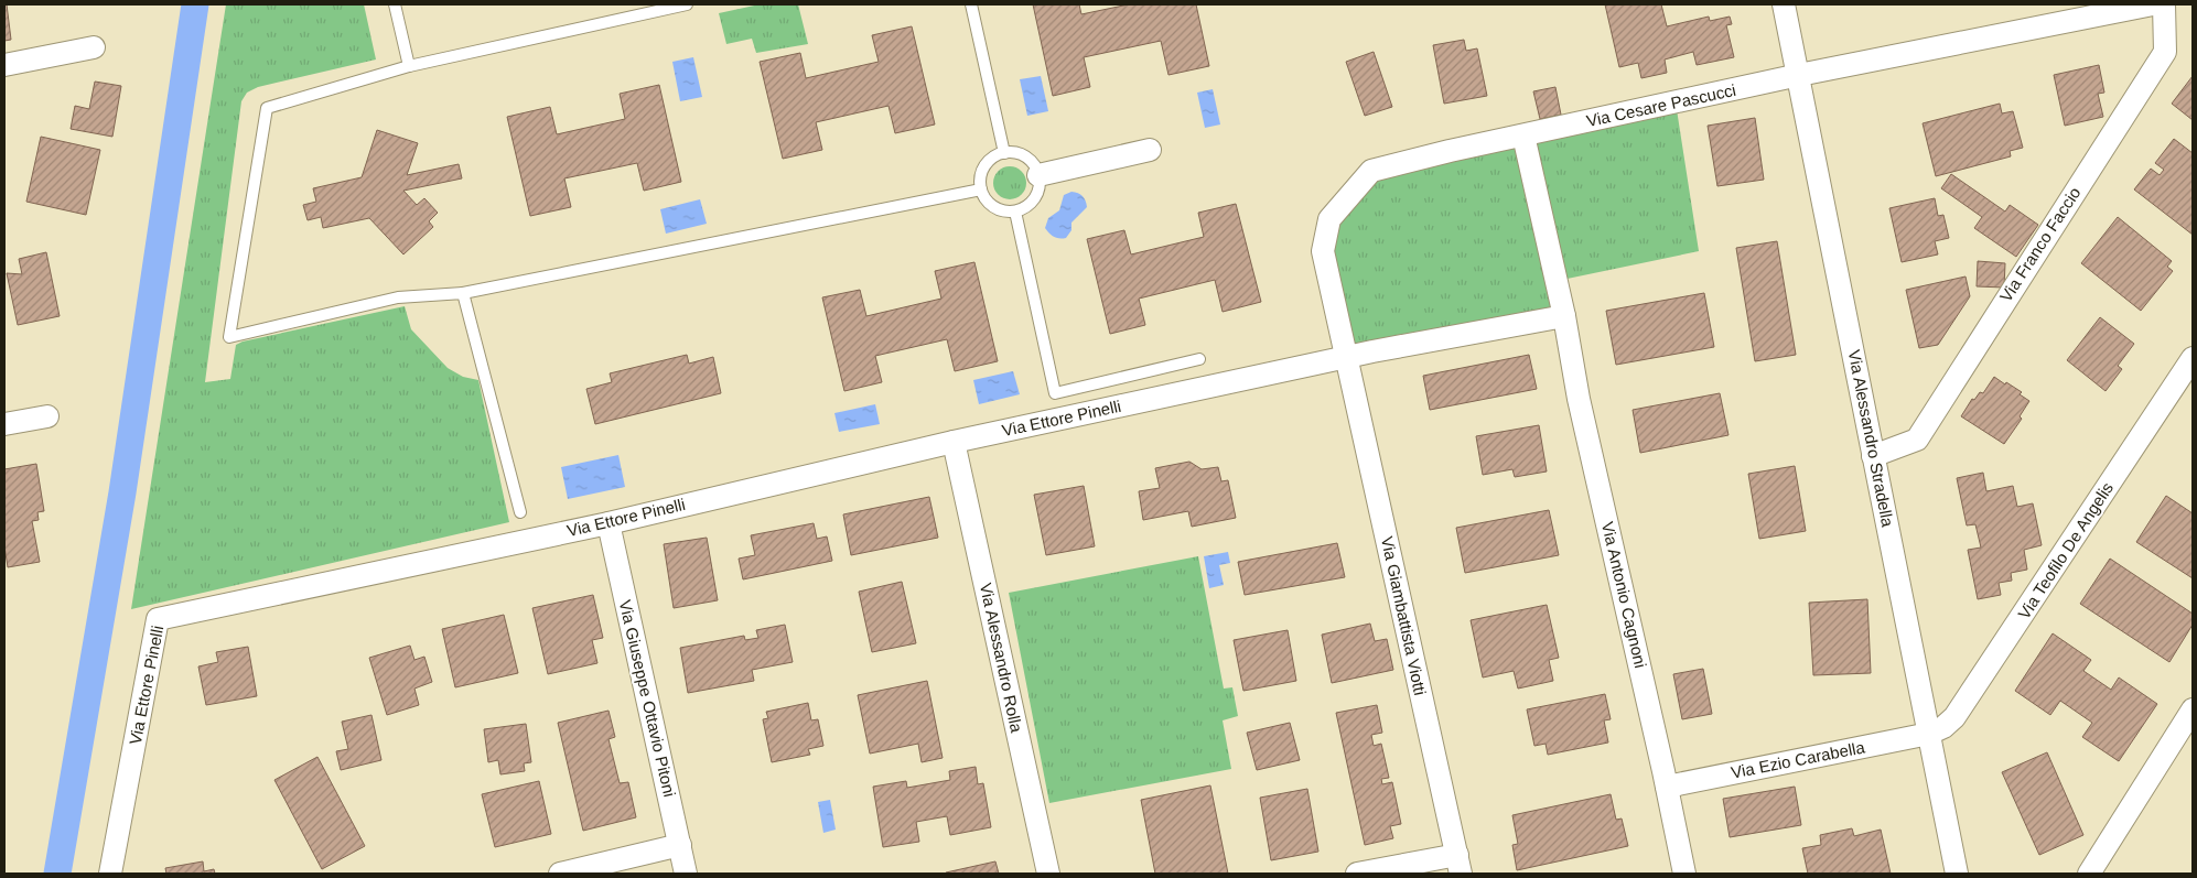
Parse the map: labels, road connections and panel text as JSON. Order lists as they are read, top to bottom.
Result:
{
  "streets": {
    "street": [
      "Via Cesare Pascucci",
      "Via Franco Faccio",
      "Via Ettore Pinelli",
      "Via Alessandro Stradella",
      "Via Teofilo De Angelis",
      "Via Antonio Cagnoni",
      "Via Giambattista Viotti",
      "Via Alessandro Rolla",
      "Via Giuseppe Ottavio Pitoni",
      "Via Ezio Carabella"
    ]
  },
  "crossings": [
    ["Via Cesare Pascucci", "Via Ettore Pinelli"],
    ["Via Cesare Pascucci", "Via Alessandro Stradella"],
    ["Via Cesare Pascucci", "Via Antonio Cagnoni"],
    ["Via Cesare Pascucci", "Via Giambattista Viotti"],
    ["Via Franco Faccio", "Via Alessandro Stradella"],
    ["Via Ettore Pinelli", "Via Antonio Cagnoni"],
    ["Via Ettore Pinelli", "Via Giambattista Viotti"],
    ["Via Ettore Pinelli", "Via Alessandro Rolla"],
    ["Via Ettore Pinelli", "Via Giuseppe Ottavio Pitoni"],
    ["Via Alessandro Stradella", "Via Teofilo De Angelis"],
    ["Via Alessandro Stradella", "Via Ezio Carabella"],
    ["Via Teofilo De Angelis", "Via Ezio Carabella"],
    ["Via Antonio Cagnoni", "Via Ezio Carabella"]
  ]
}
